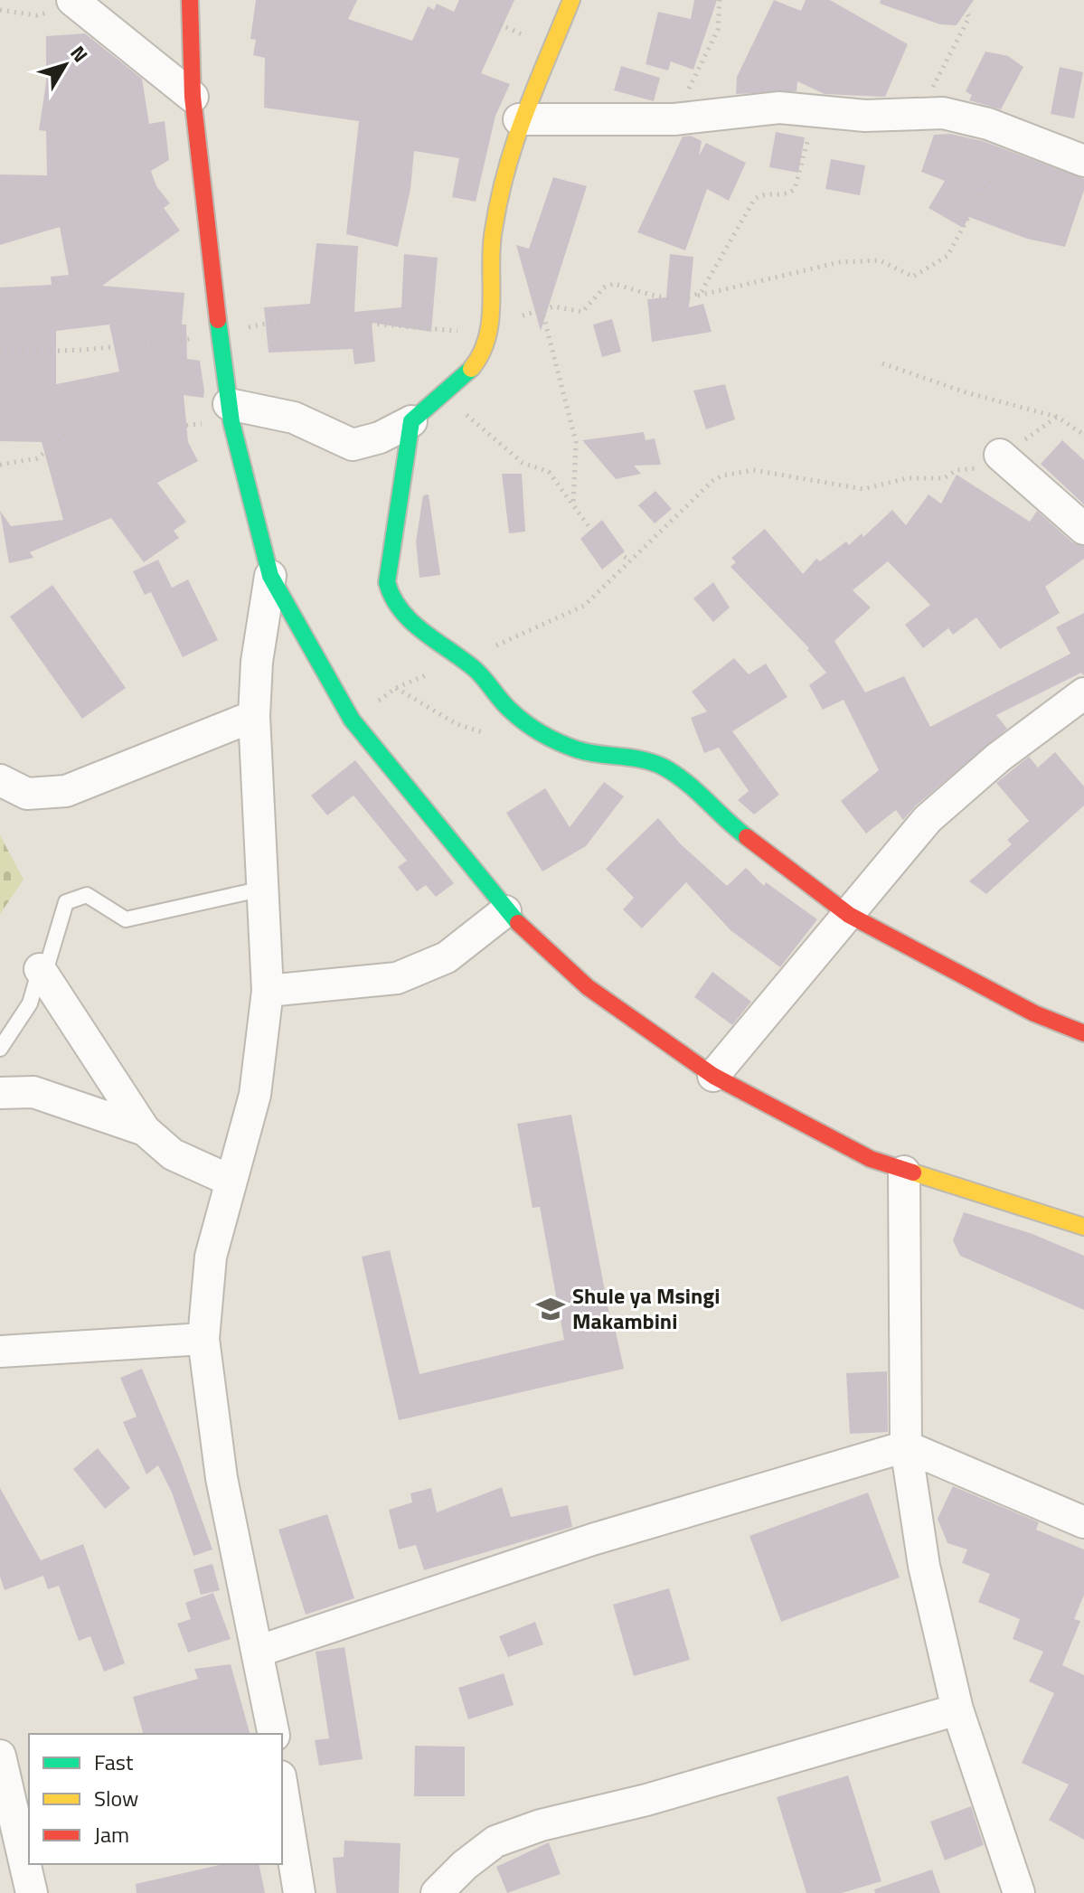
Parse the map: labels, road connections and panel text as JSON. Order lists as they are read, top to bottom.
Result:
{
  "places": {
    "school or university": ["Shule ya Msingi Makambini"]
  },
  "legend": ["Fast", "Slow", "Jam"],
  "north": "top right"
}
